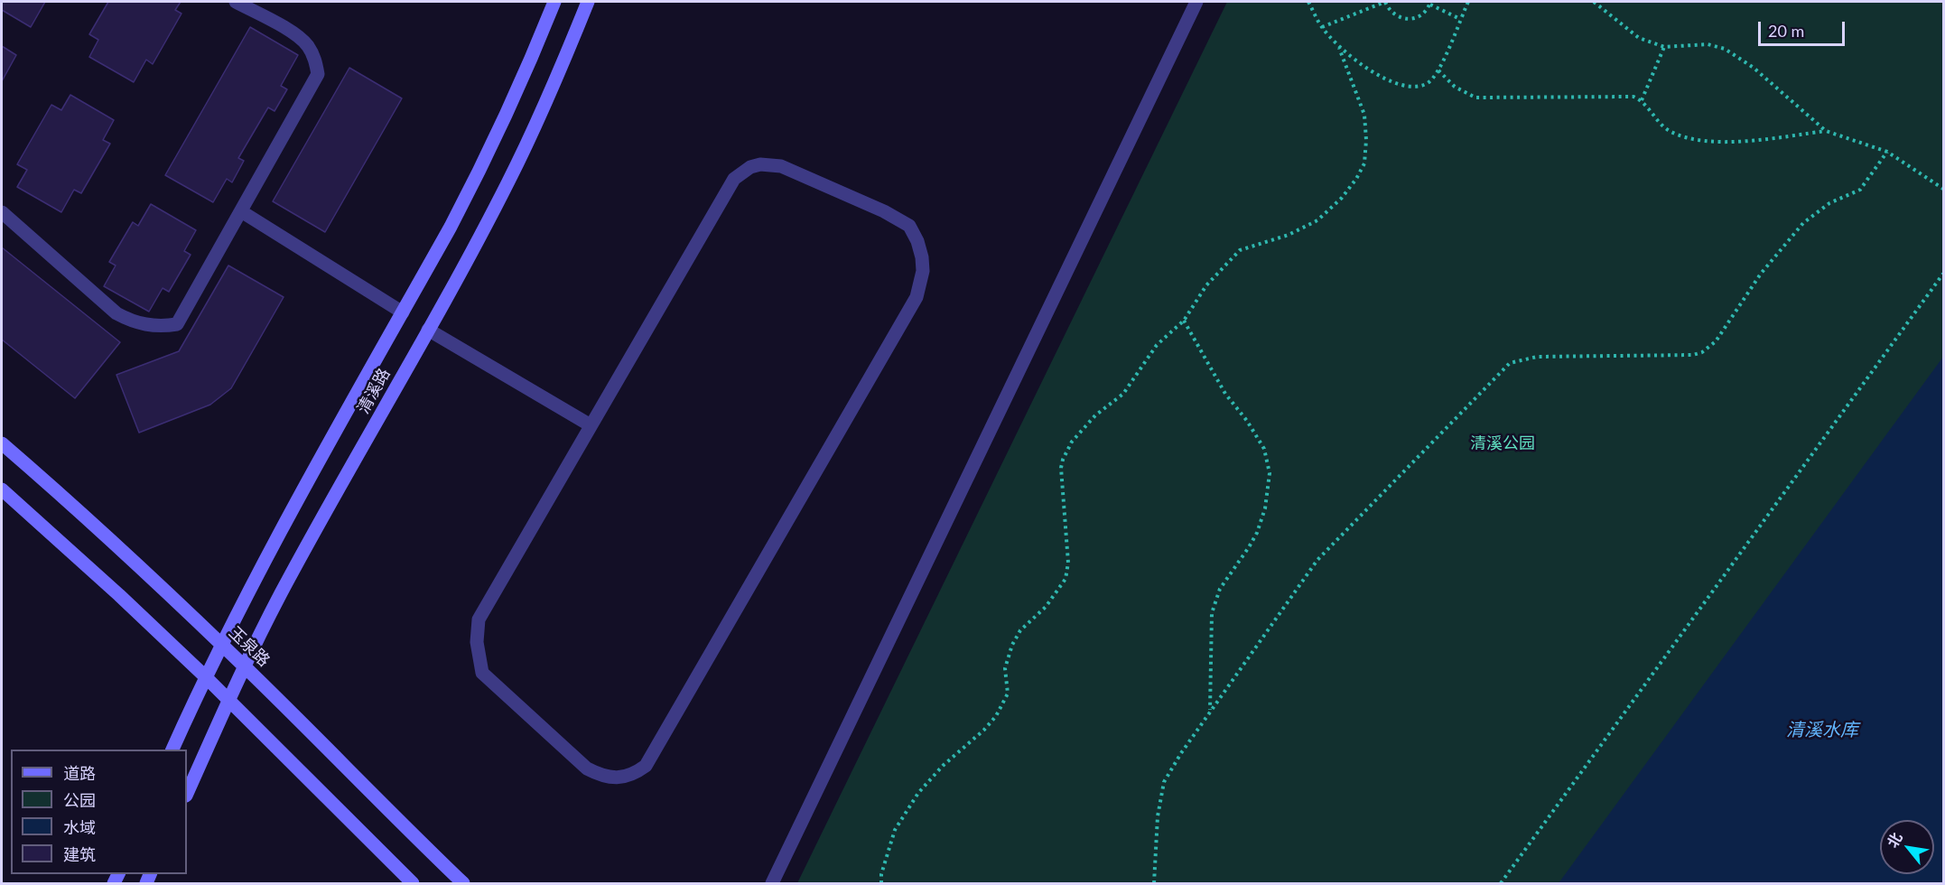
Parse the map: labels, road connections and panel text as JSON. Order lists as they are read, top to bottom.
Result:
{
  "streets": {
    "street": ["清溪路", "玉泉路"]
  },
  "crossings": [
    ["清溪路", "玉泉路"]
  ],
  "water": ["清溪水库"],
  "parks": ["清溪公园"],
  "legend": [
    "道路",
    "公园",
    "水域",
    "建筑"
  ],
  "scale_bar": "20 m",
  "north": "top left"
}
